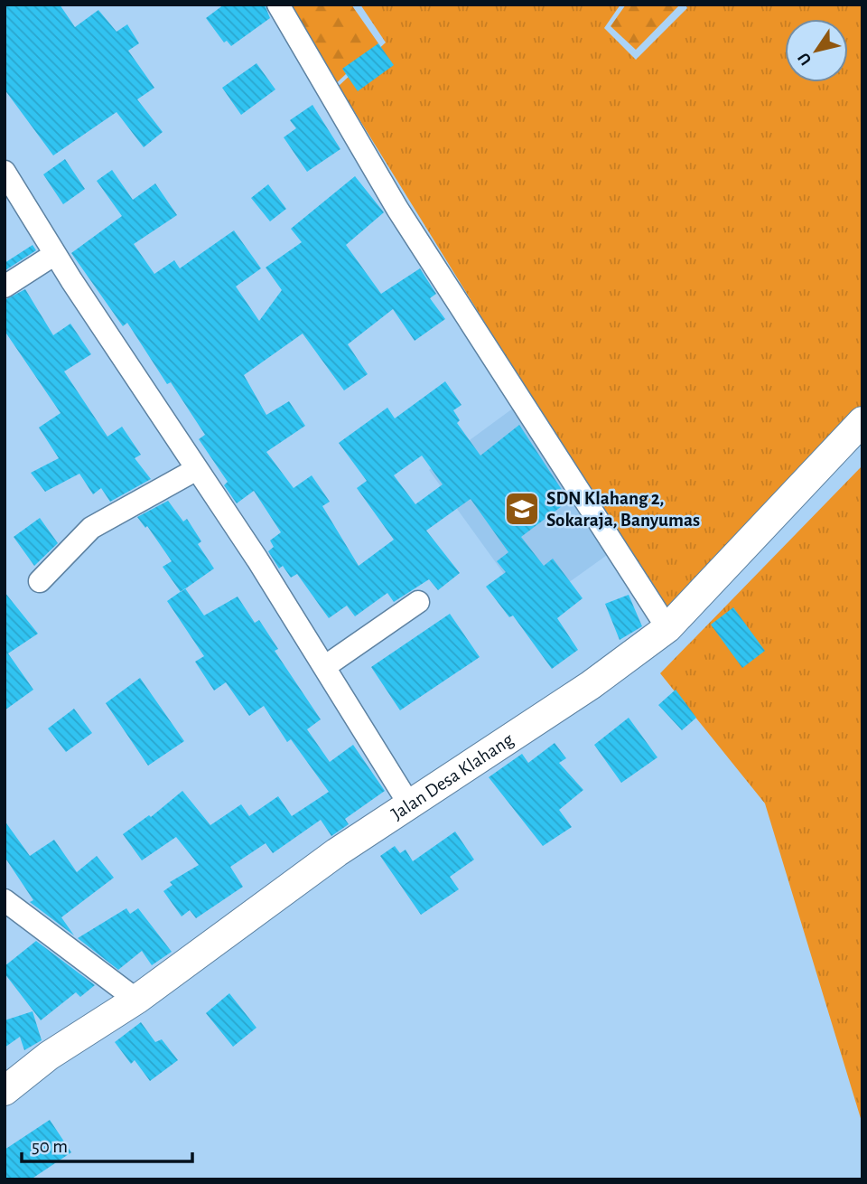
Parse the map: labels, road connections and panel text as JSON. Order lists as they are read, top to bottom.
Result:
{
  "streets": {
    "street": ["Jalan Desa Klahang"]
  },
  "places": {
    "school or university": ["SDN Klahang 2, Sokaraja, Banyumas"]
  },
  "scale_bar": "50 m",
  "north": "bottom left"
}
